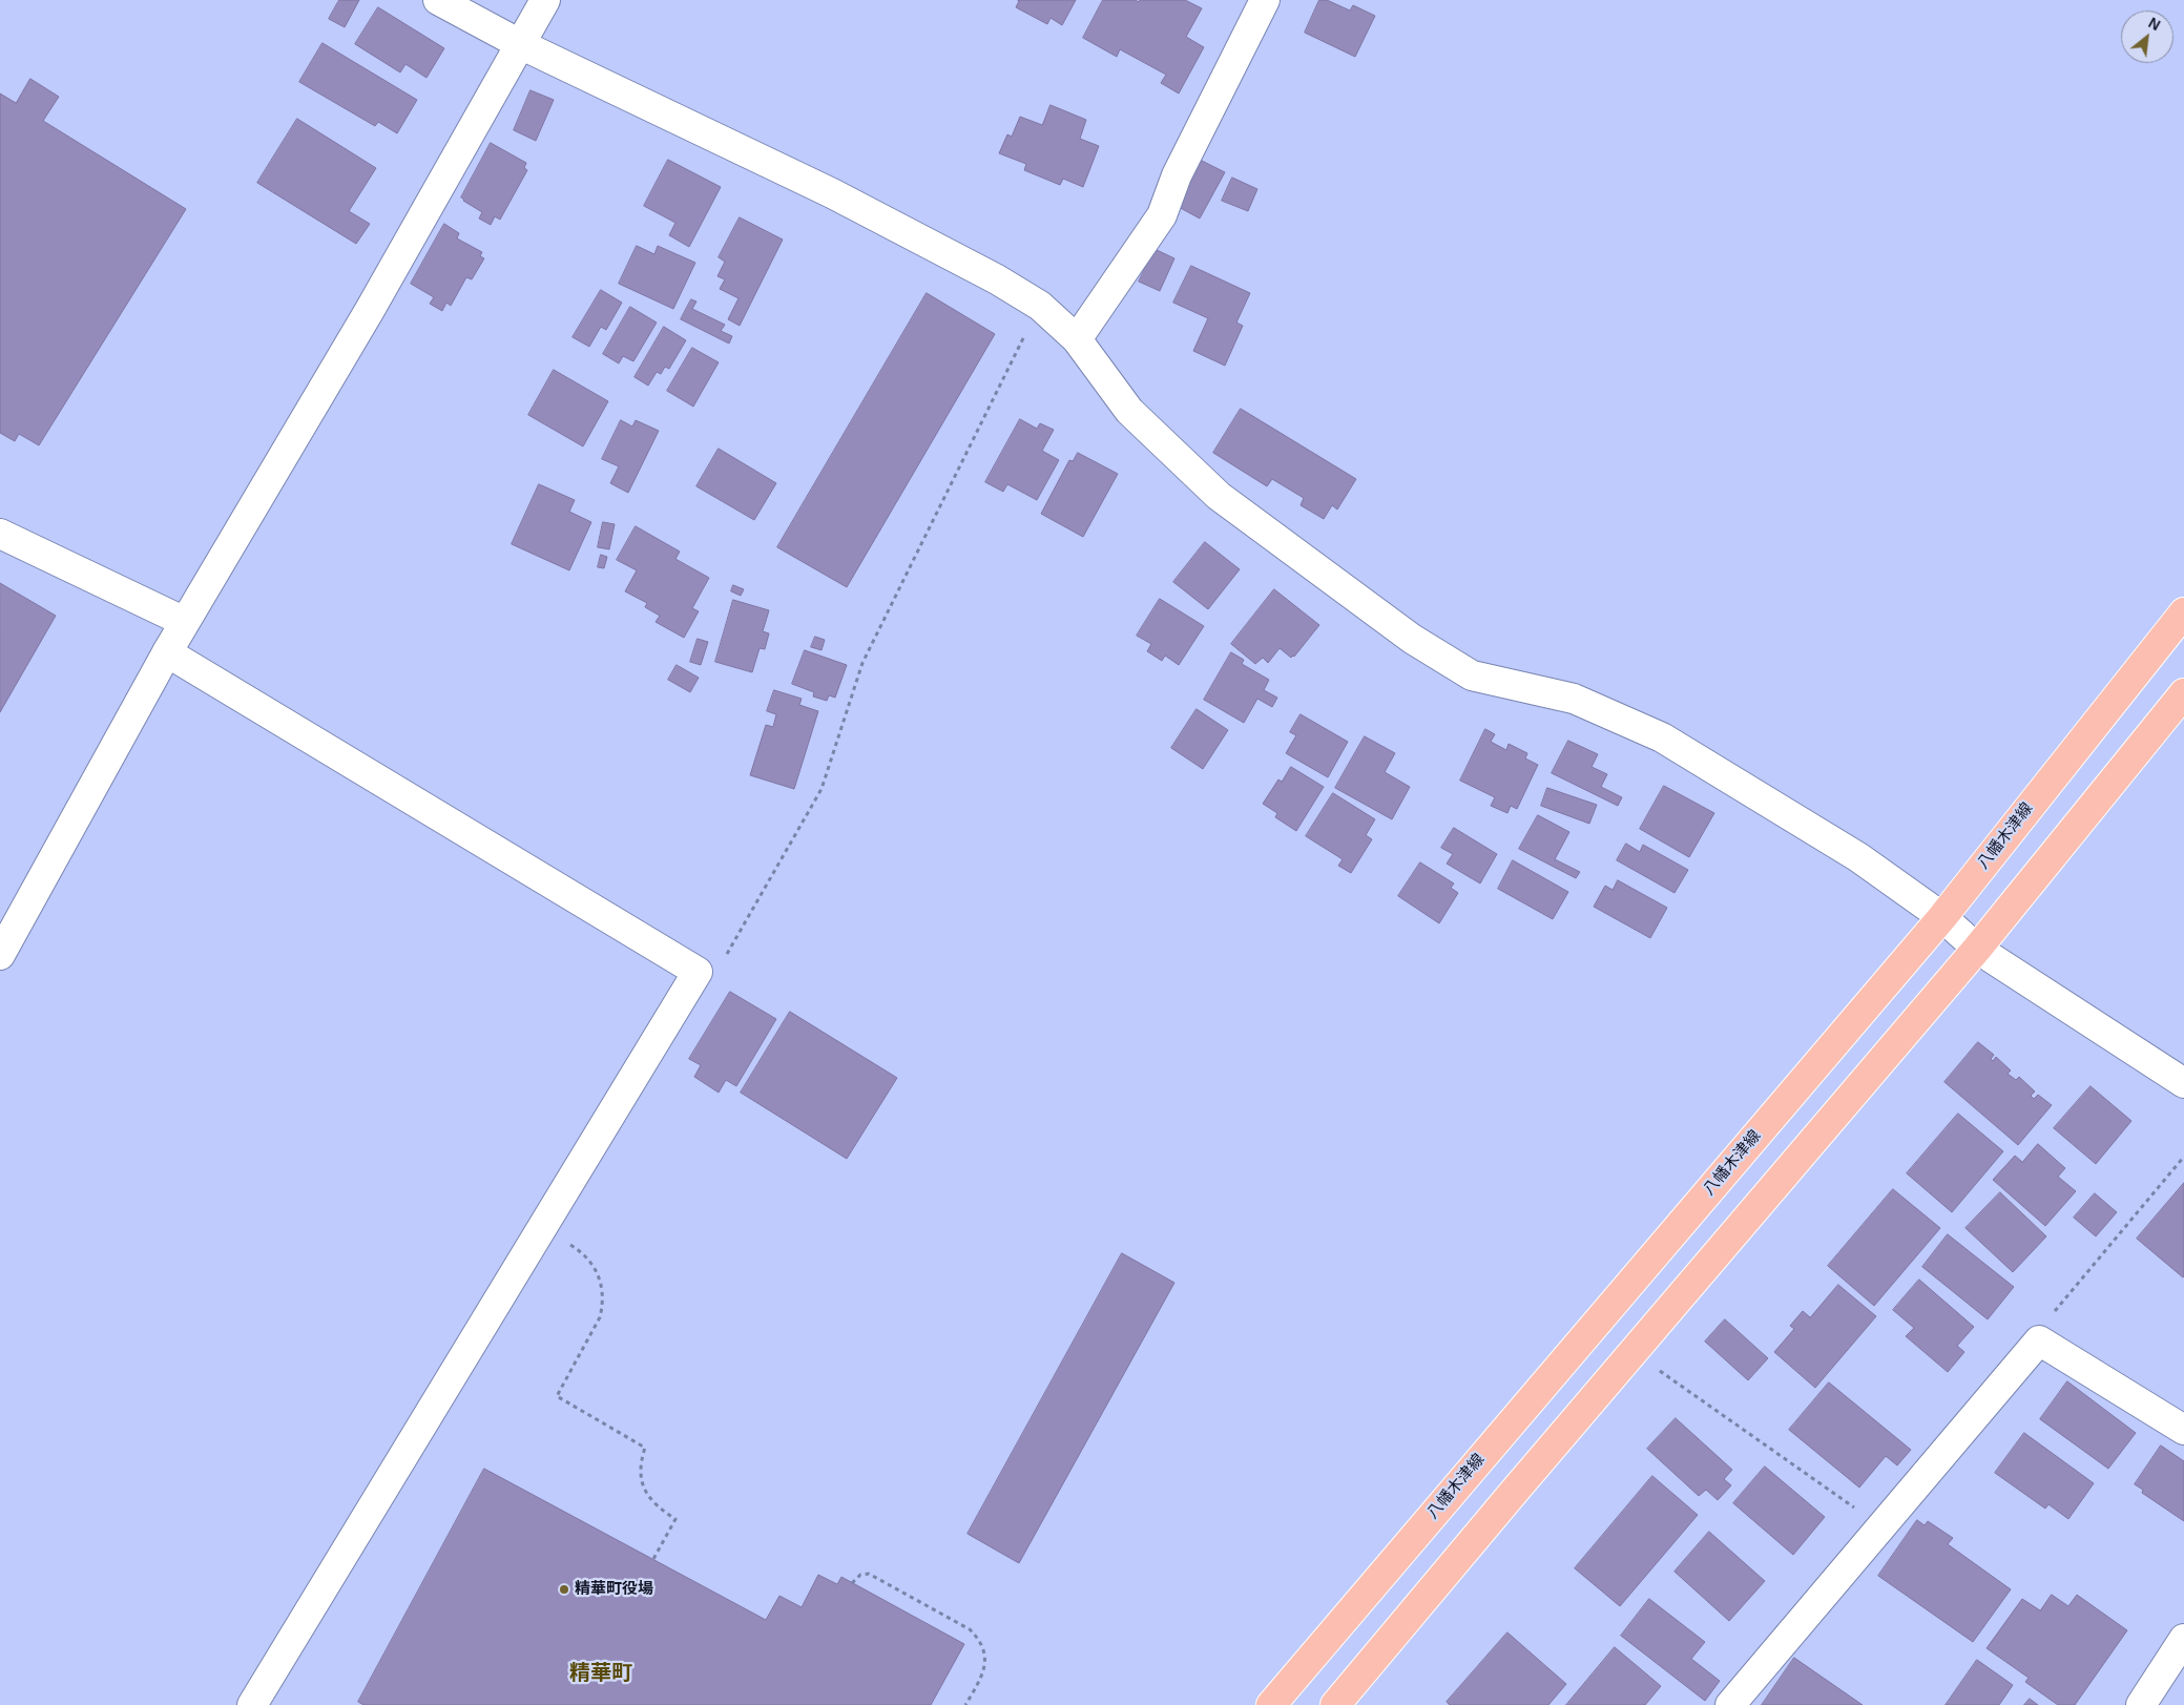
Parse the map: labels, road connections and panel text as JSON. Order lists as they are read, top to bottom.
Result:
{
  "streets": {
    "main road": ["八幡木津線"]
  },
  "districts": ["精華町"],
  "places": ["精華町役場"],
  "north": "top right"
}
